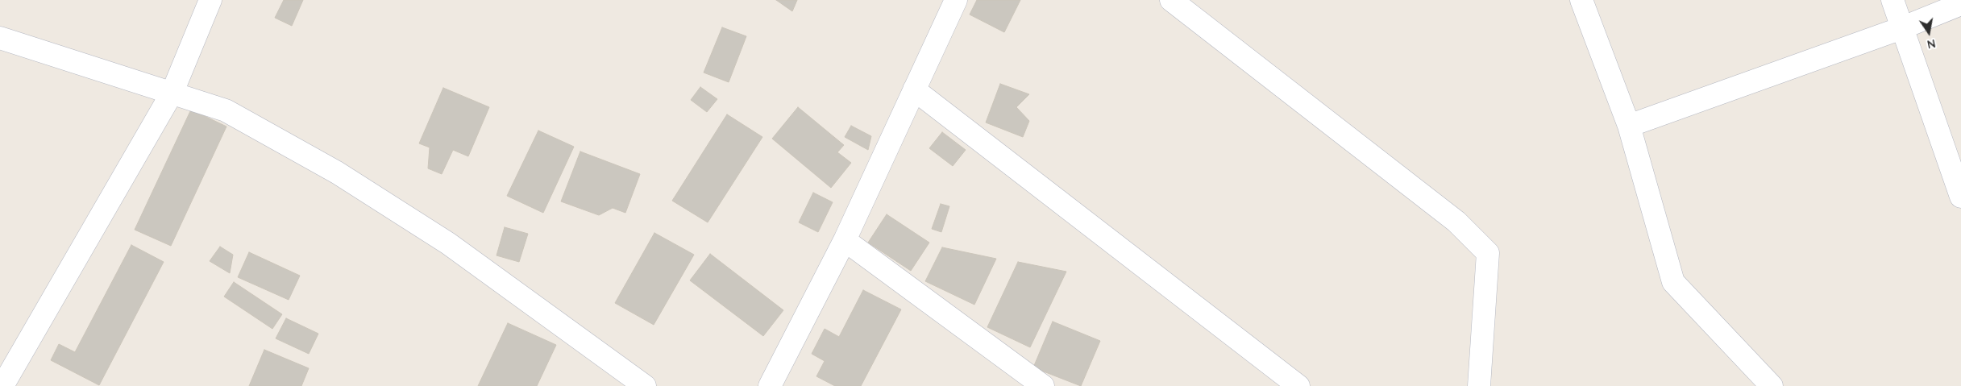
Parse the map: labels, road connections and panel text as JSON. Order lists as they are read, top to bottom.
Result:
{
  "north": "bottom"
}
